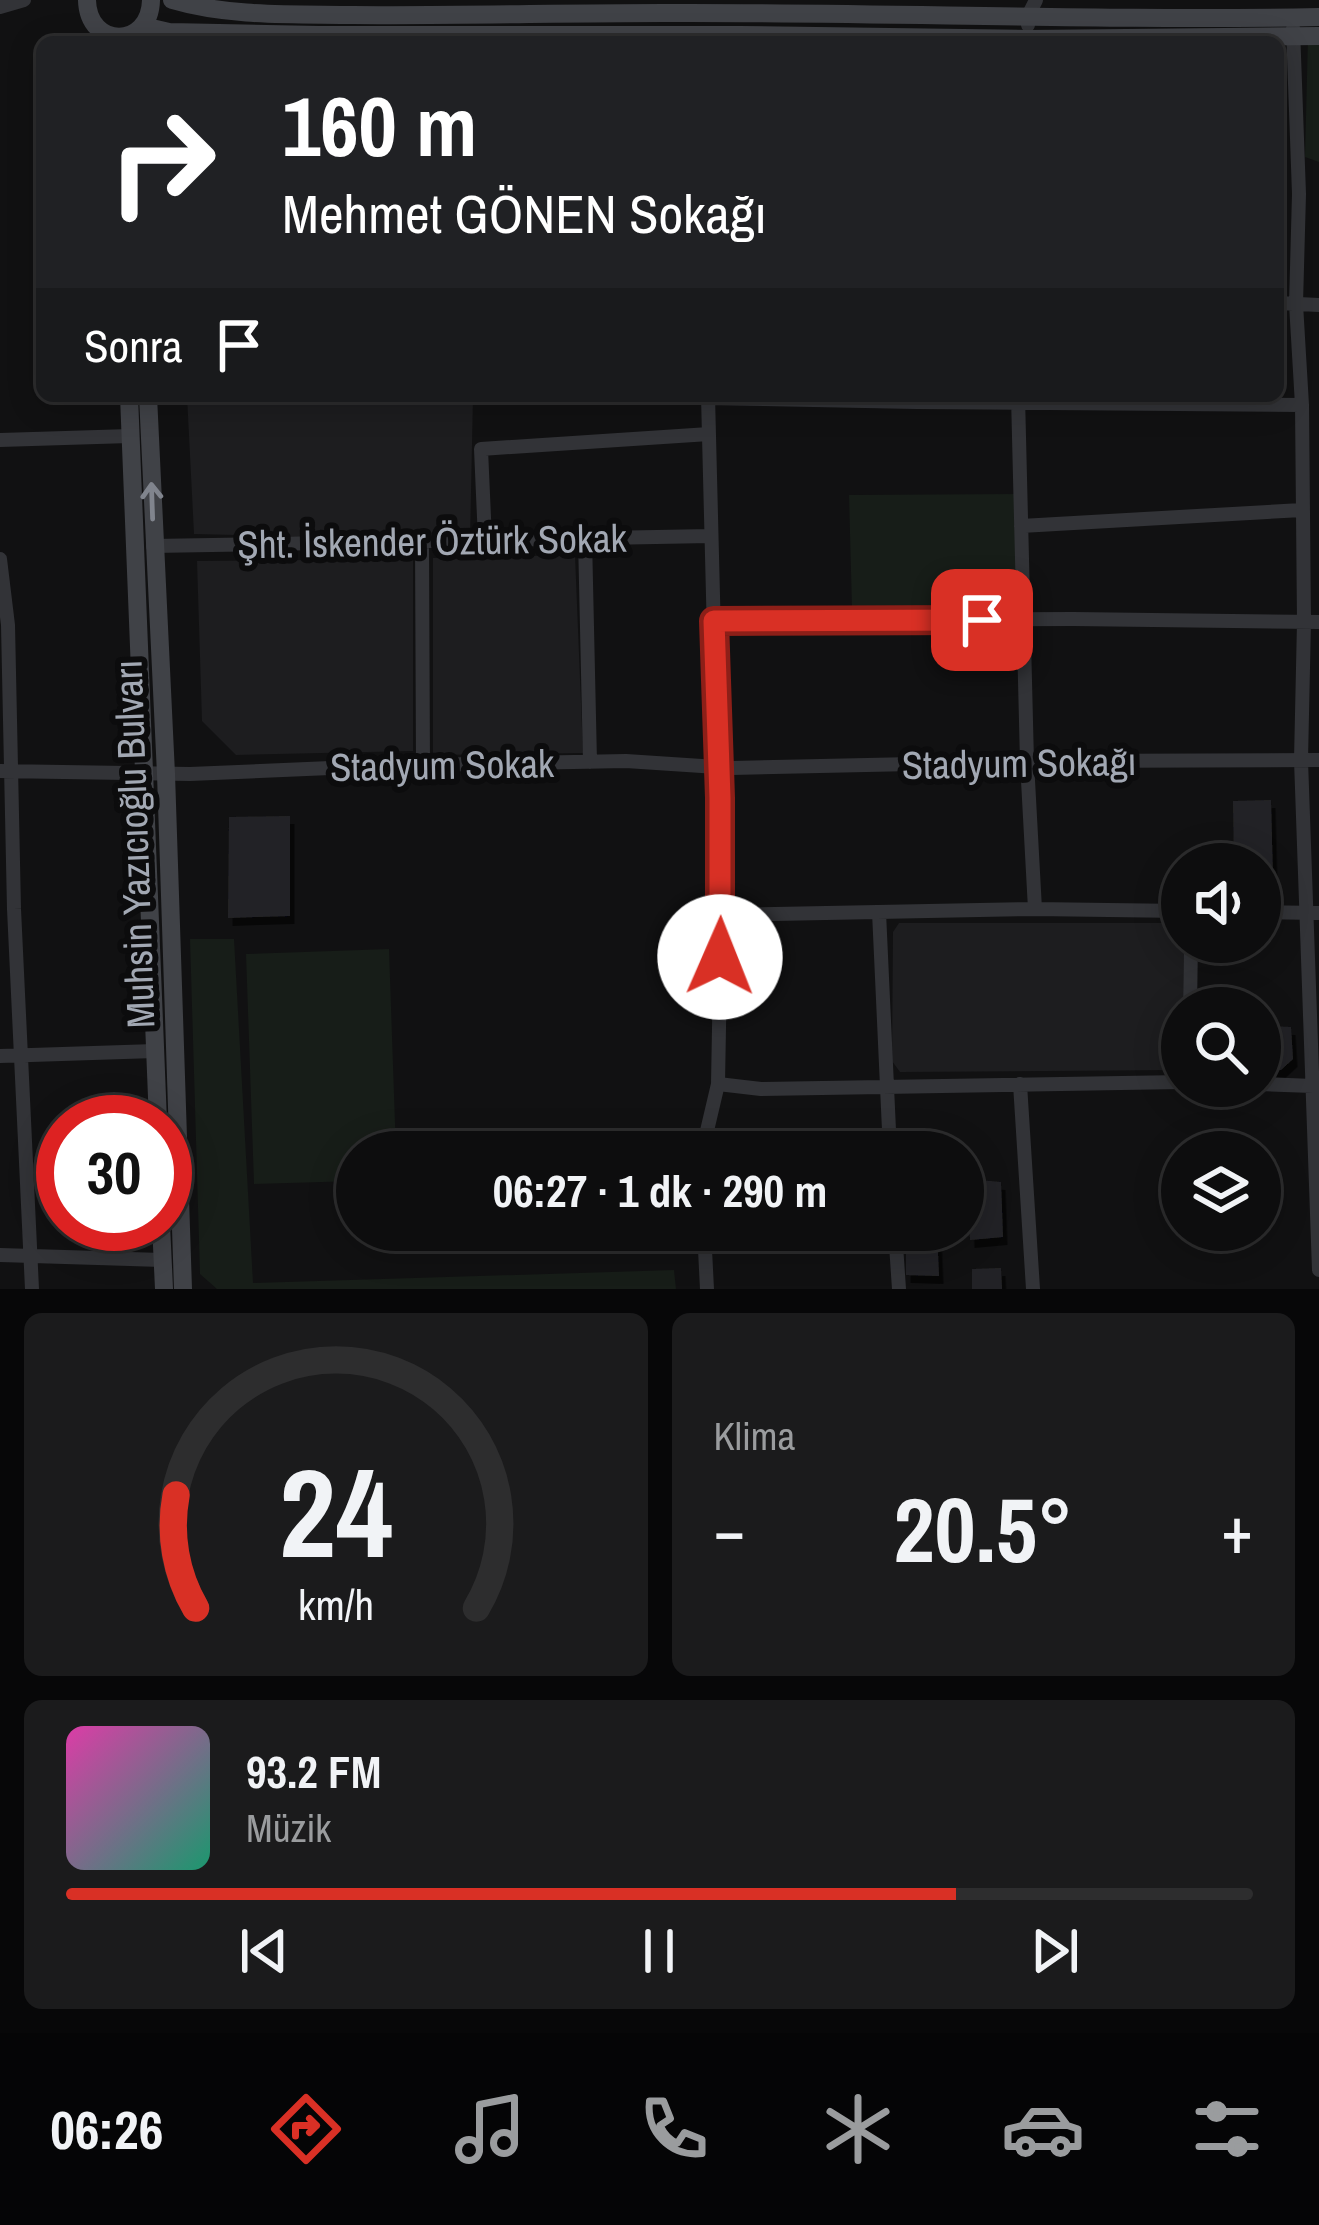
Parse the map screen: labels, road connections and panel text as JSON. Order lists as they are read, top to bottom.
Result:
{
  "streets": {
    "street": [
      "Şht. İskender Öztürk Sokak",
      "Stadyum Sokağı",
      "Stadyum Sokak",
      "Muhsin Yazıcıoğlu Bulvarı"
    ]
  },
  "crossings": [
    ["Şht. İskender Öztürk Sokak", "Muhsin Yazıcıoğlu Bulvarı"],
    ["Stadyum Sokağı", "Stadyum Sokak"],
    ["Stadyum Sokak", "Muhsin Yazıcıoğlu Bulvarı"]
  ],
  "page": {
    "turn": ["160 m", "Mehmet GÖNEN Sokağı"],
    "then": "Sonra",
    "limit": "30",
    "trip": "06:27 · 1 dk · 290 m",
    "tile": "Klima",
    "heat": ["−", "20.5°", "+"],
    "song": ["93.2 FM", "Müzik"],
    "tabs": "06:26",
    "gauge": ["24", "km/h"]
  }
}
